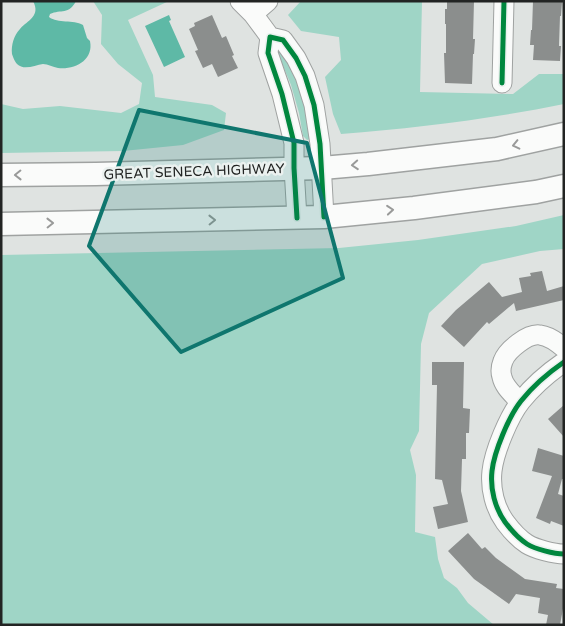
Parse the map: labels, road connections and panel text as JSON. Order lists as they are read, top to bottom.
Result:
{
  "streets": {
    "main road": ["GREAT SENECA HIGHWAY"]
  }
}
